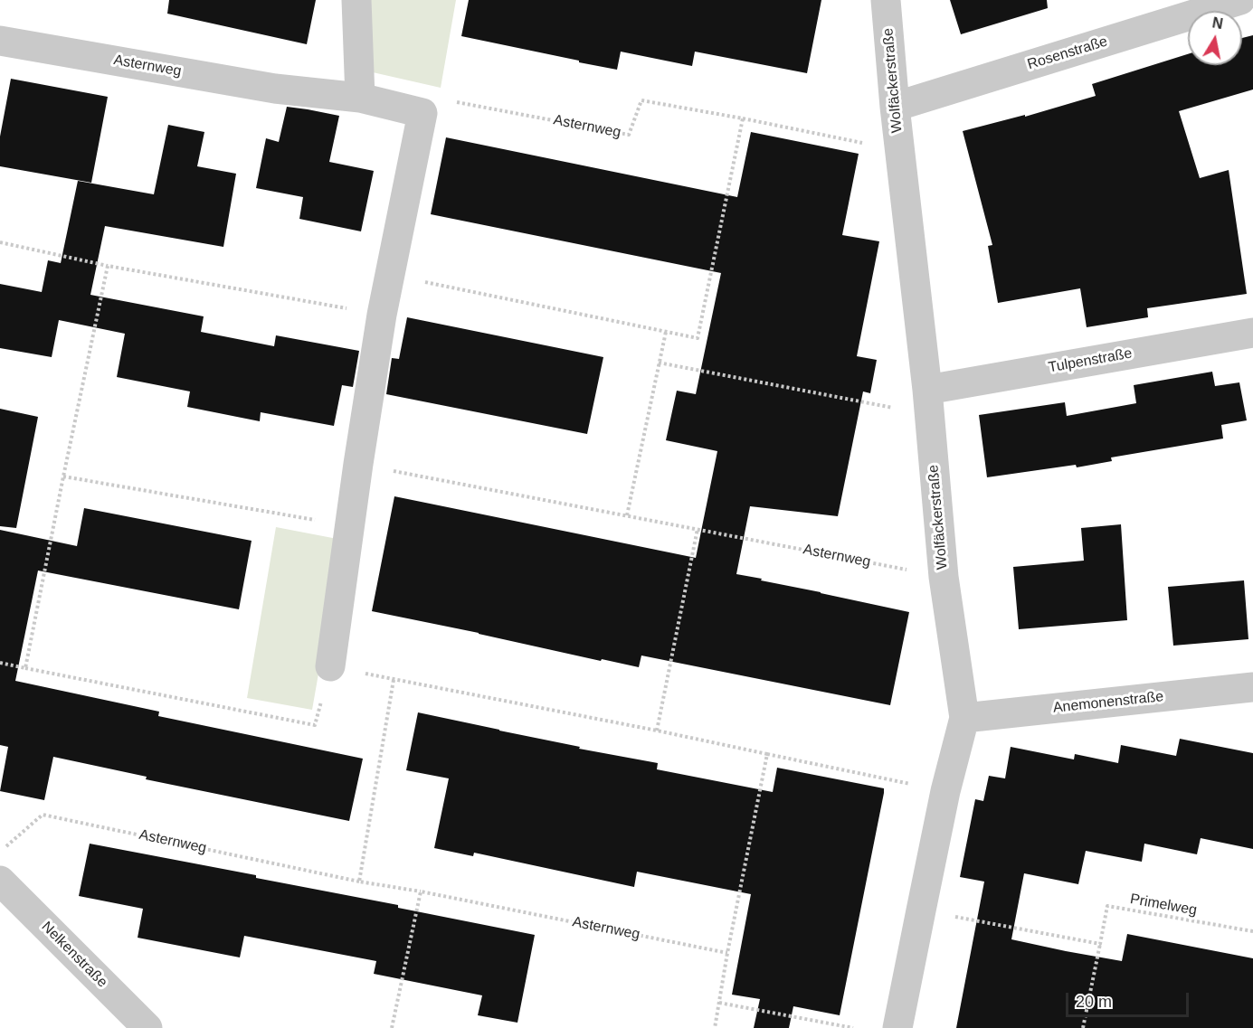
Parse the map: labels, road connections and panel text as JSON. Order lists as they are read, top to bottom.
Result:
{
  "streets": {
    "street": [
      "Rosenstraße",
      "Asternweg",
      "Wolfäckerstraße",
      "Tulpenstraße",
      "Anemonenstraße",
      "Nelkenstraße"
    ],
    "path": ["Primelweg"]
  },
  "crossings": [
    ["Rosenstraße", "Wolfäckerstraße"],
    ["Asternweg", "Wolfäckerstraße"],
    ["Wolfäckerstraße", "Tulpenstraße"],
    ["Wolfäckerstraße", "Anemonenstraße"]
  ],
  "scale_bar": "20 m",
  "north": "top"
}
